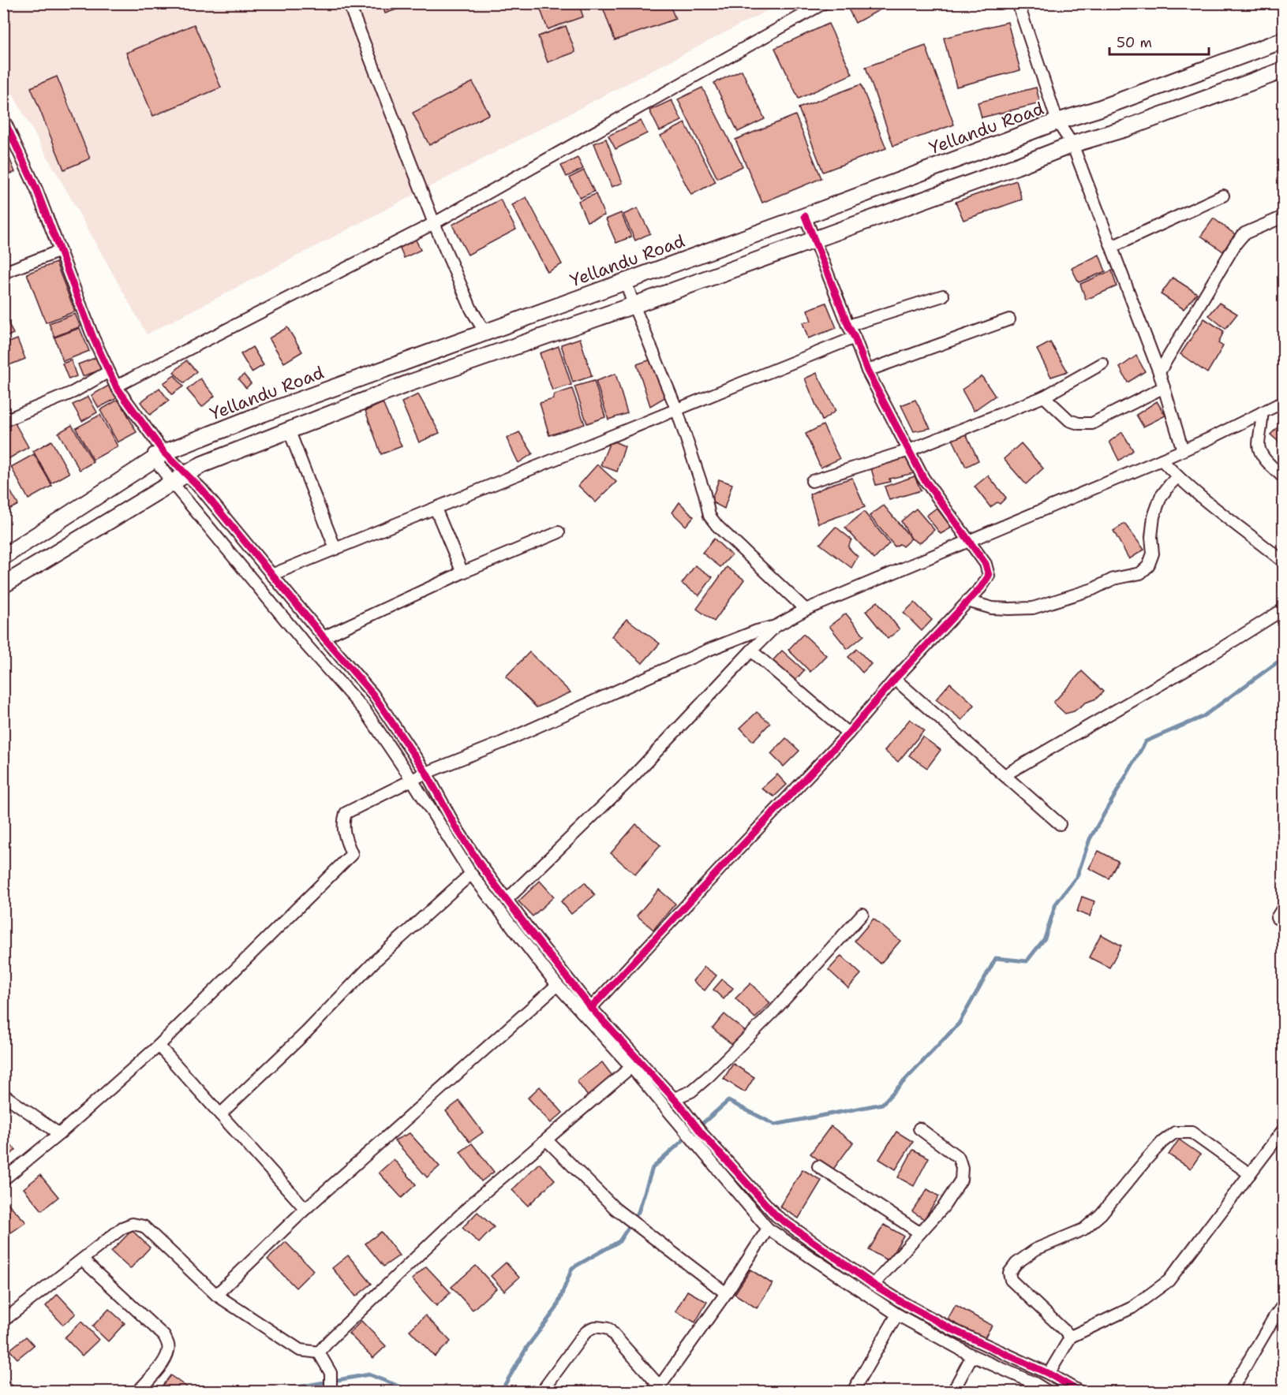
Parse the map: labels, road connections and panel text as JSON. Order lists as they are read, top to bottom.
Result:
{
  "streets": {
    "main road": ["Yellandu Road"]
  },
  "scale_bar": "50 m"
}
